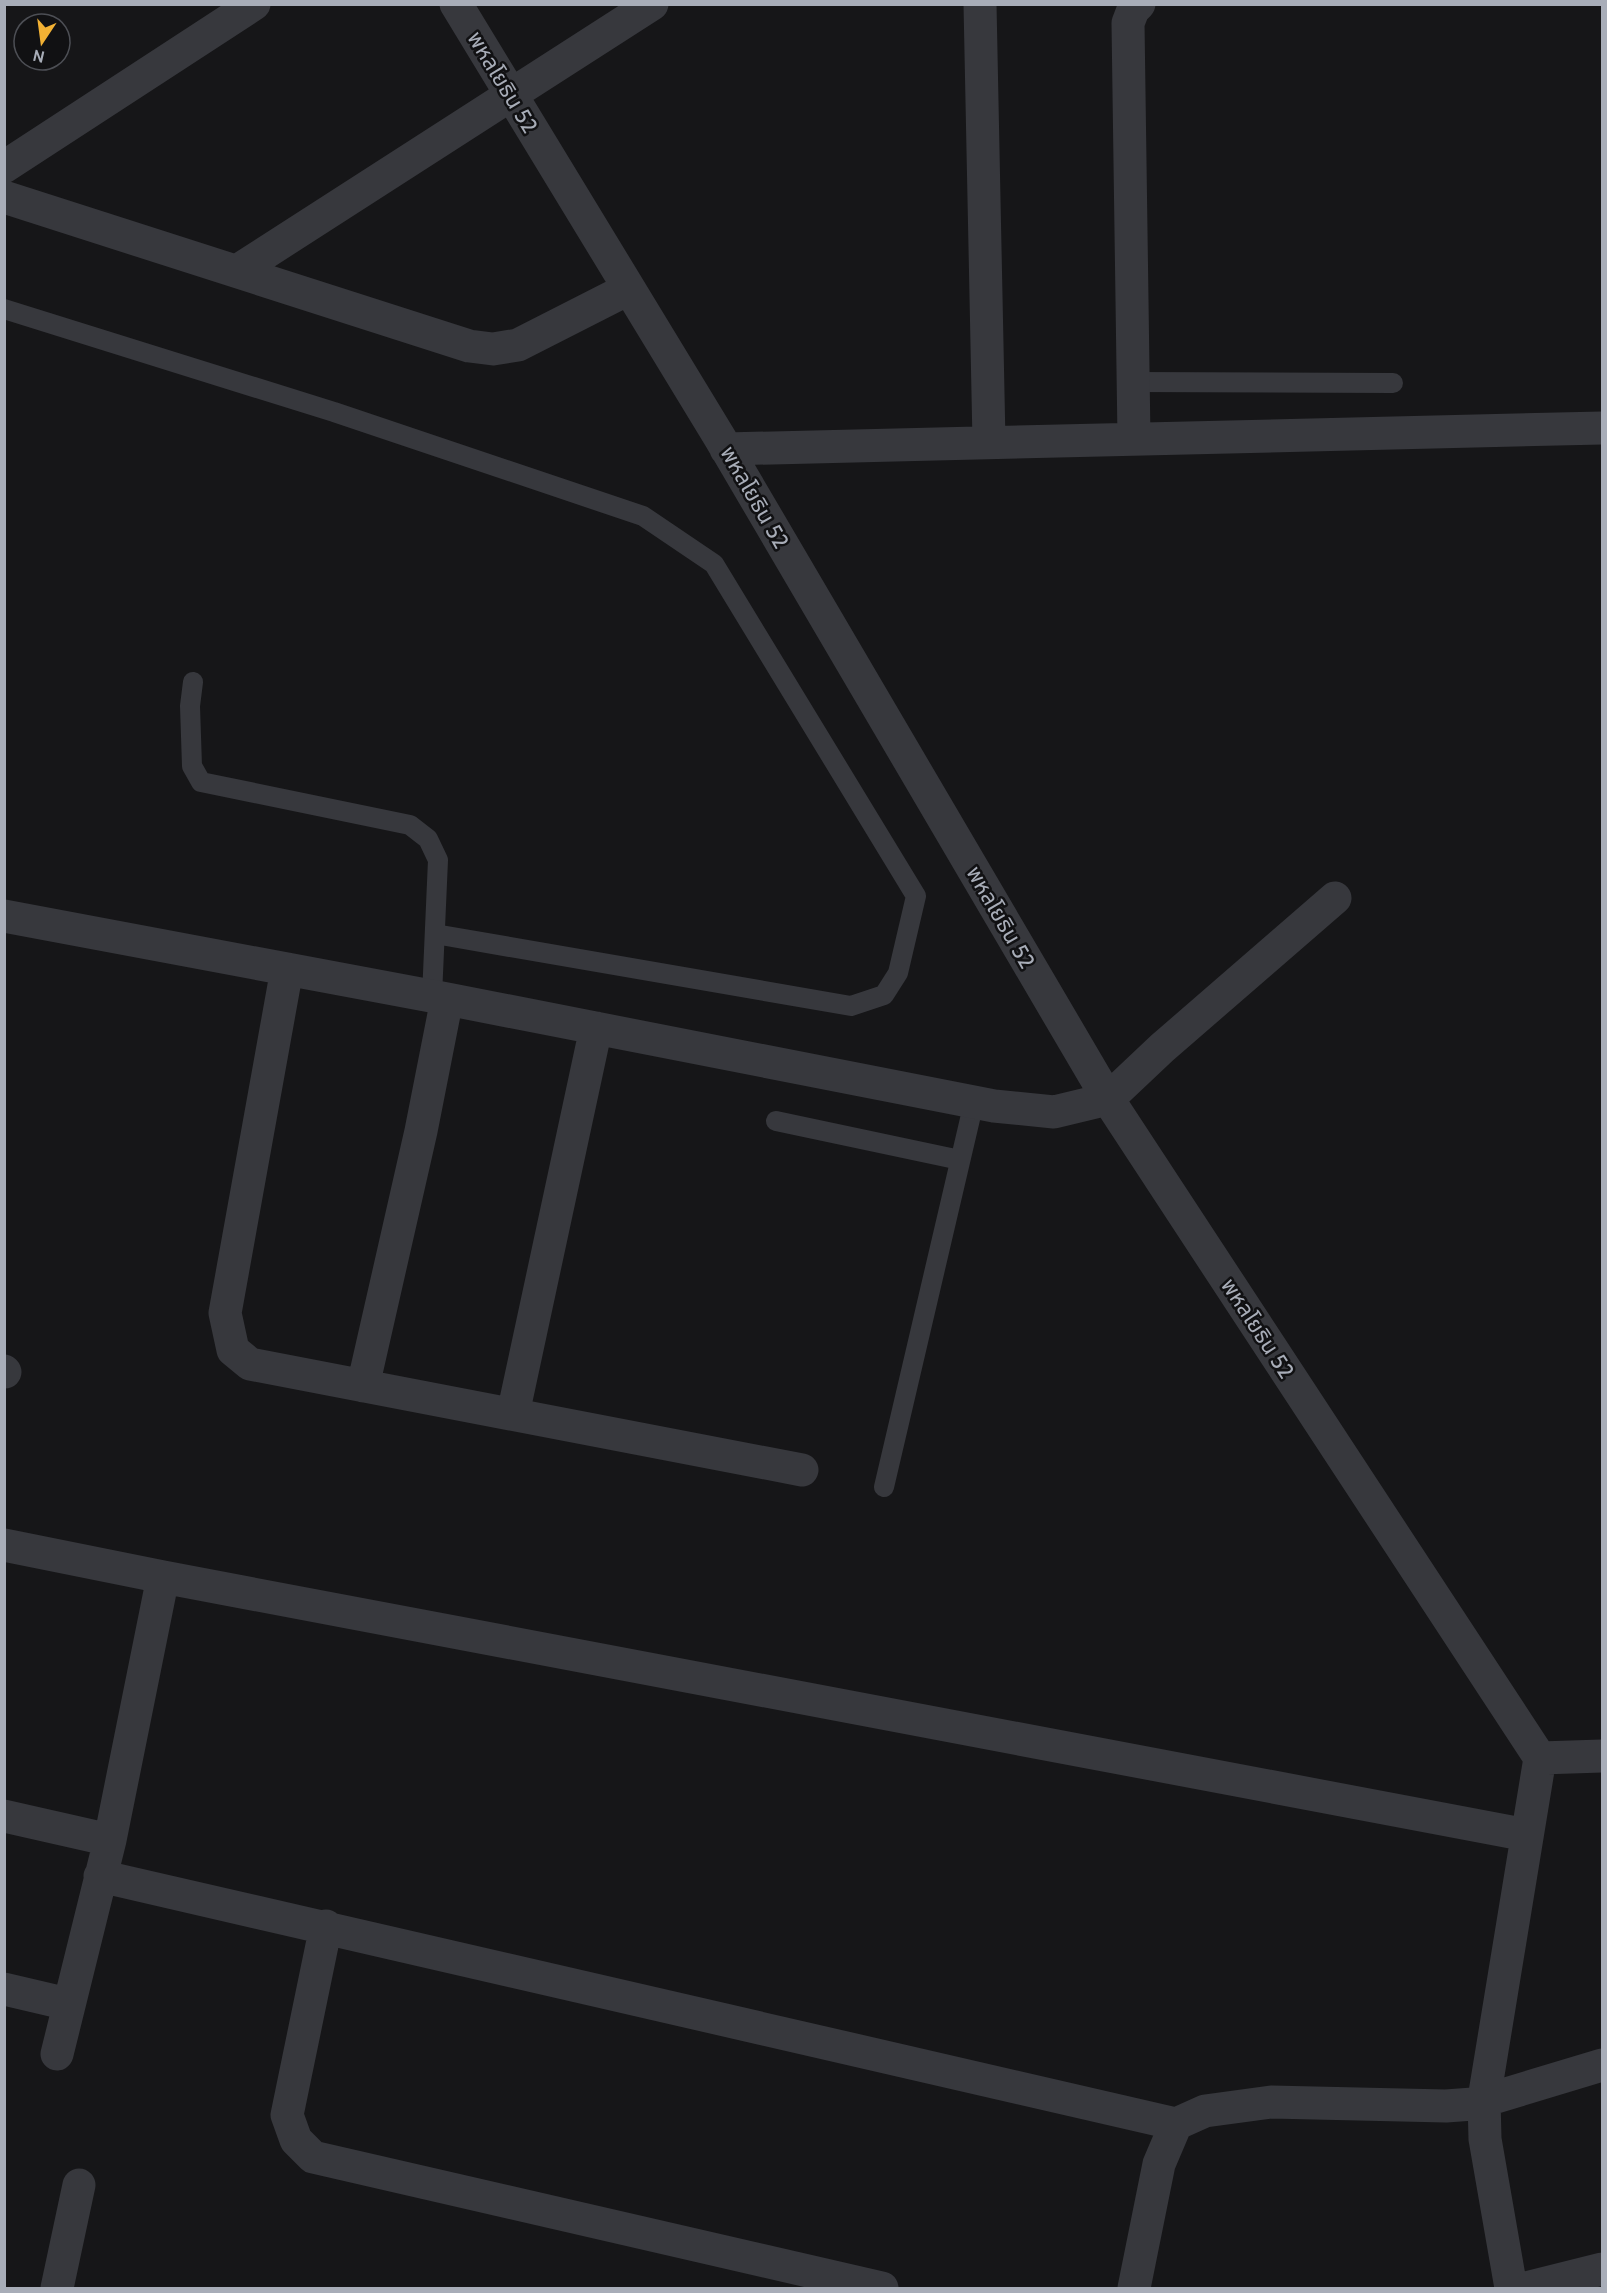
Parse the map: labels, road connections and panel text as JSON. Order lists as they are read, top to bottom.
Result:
{
  "streets": {
    "street": ["พหลโยธิน 52"]
  },
  "north": "bottom"
}
